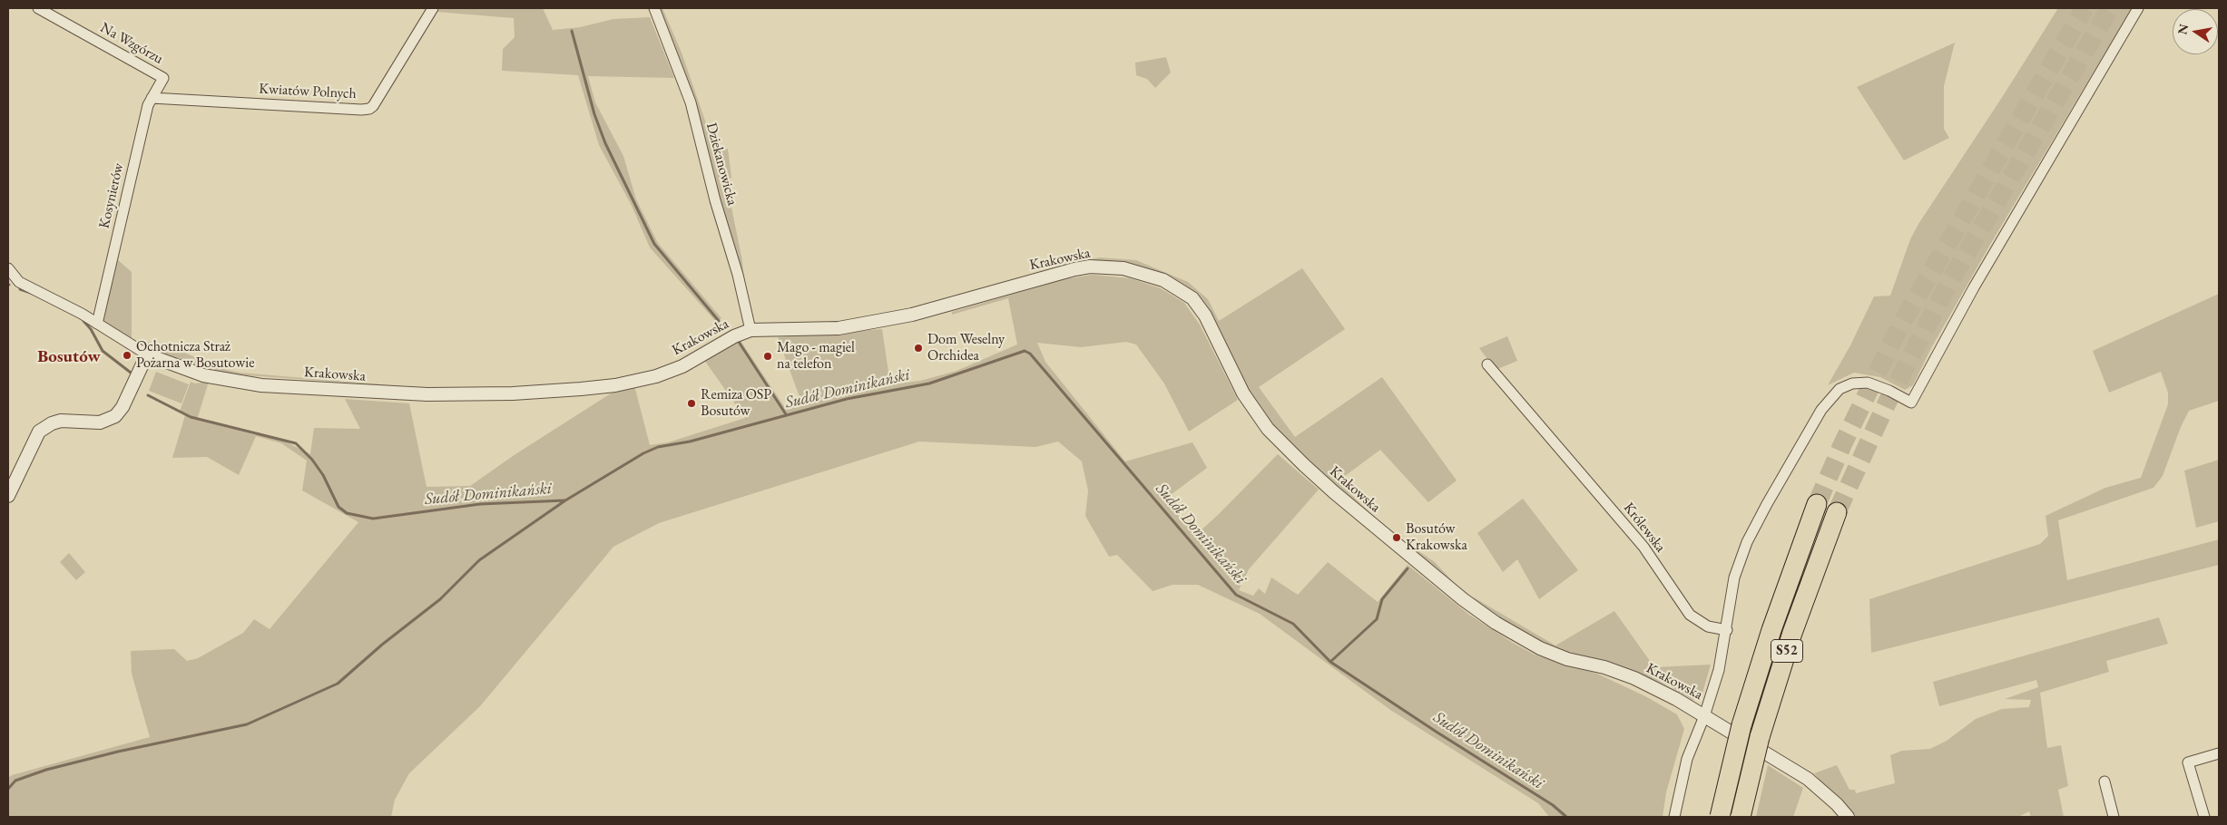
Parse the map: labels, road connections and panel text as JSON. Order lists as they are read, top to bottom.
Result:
{
  "streets": {
    "highway": ["S52"],
    "street": [
      "Na Wzgórzu",
      "Kwiatów Polnych",
      "Dziekanowicka",
      "Kosynierów",
      "Krakowska",
      "Królewska"
    ]
  },
  "crossings": [
    ["Na Wzgórzu", "Kosynierów"],
    ["Kwiatów Polnych", "Kosynierów"],
    ["Dziekanowicka", "Krakowska"]
  ],
  "districts": ["Bosutów"],
  "water": ["Sudół Dominikański"],
  "places": [
    "Dom Weselny Orchidea",
    "Ochotnicza Straż Pożarna w Bosutowie",
    "Mago - magiel na telefon",
    "Remiza OSP Bosutów",
    "Bosutów Krakowska"
  ],
  "north": "left"
}
